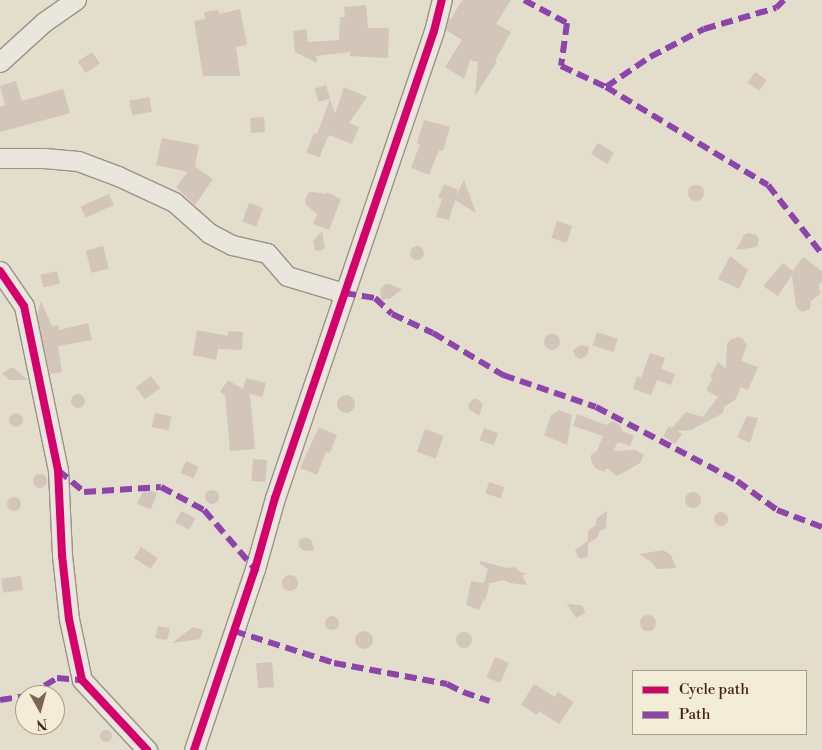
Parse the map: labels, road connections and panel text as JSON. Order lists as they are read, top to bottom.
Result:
{
  "legend": ["Cycle path", "Path"],
  "north": "bottom"
}
